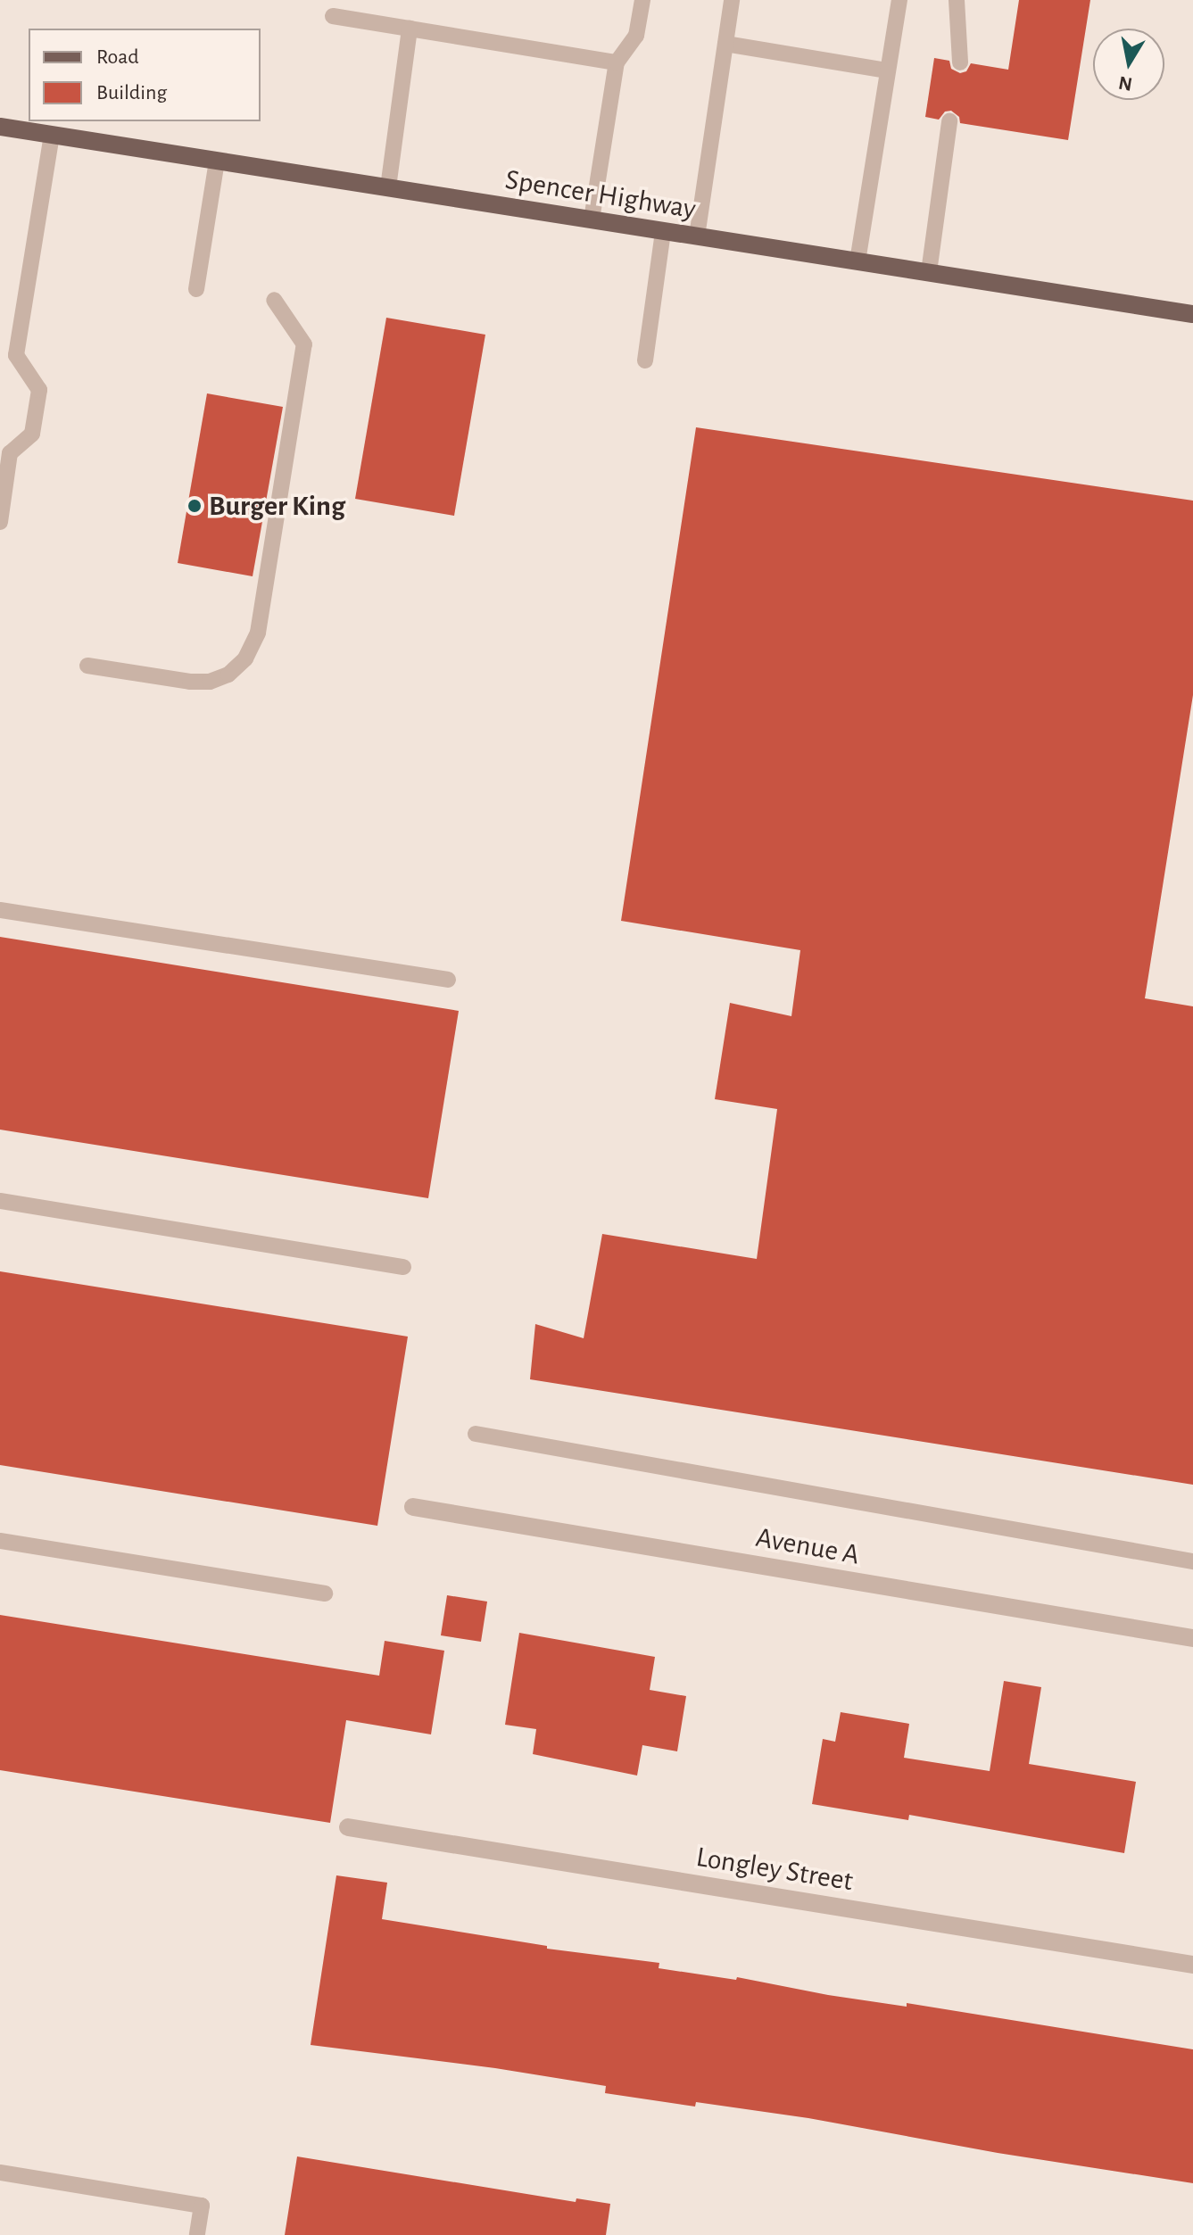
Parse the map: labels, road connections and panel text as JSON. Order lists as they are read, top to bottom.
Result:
{
  "streets": {
    "main road": ["Spencer Highway"],
    "street": ["Avenue A", "Longley Street"]
  },
  "places": ["Burger King"],
  "legend": ["Road", "Building"],
  "north": "bottom"
}
